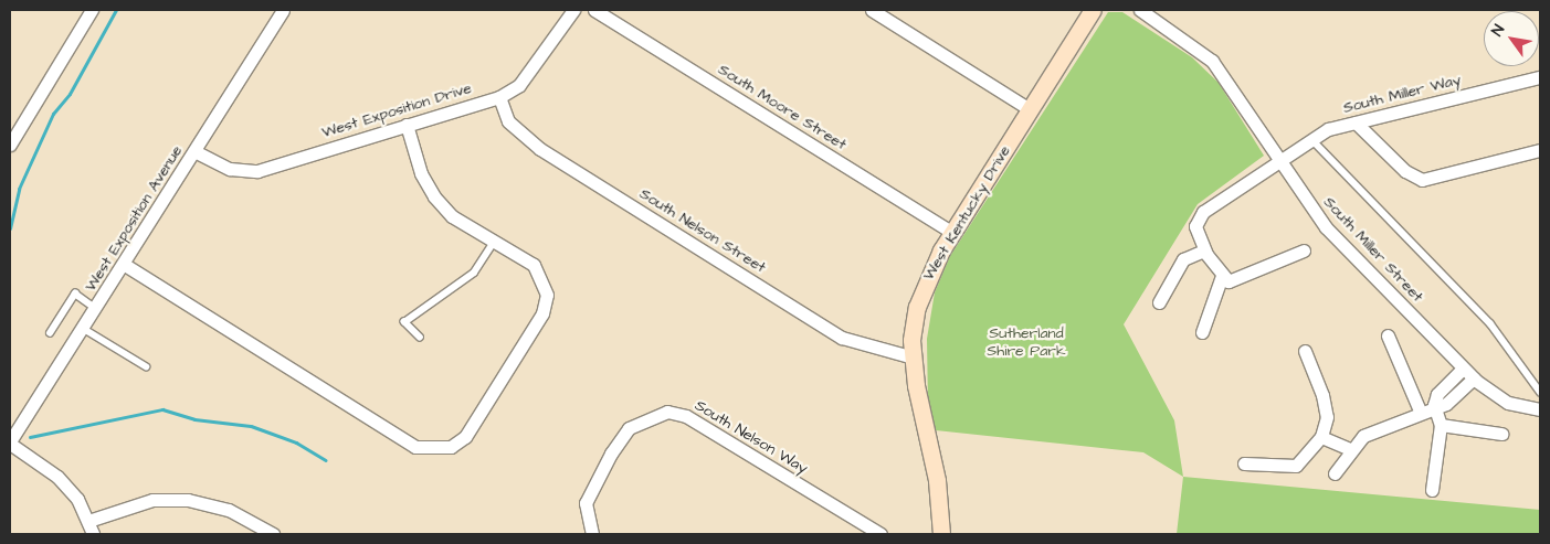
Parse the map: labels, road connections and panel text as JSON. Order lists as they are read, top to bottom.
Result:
{
  "streets": {
    "street": [
      "South Miller Way",
      "South Moore Street",
      "West Exposition Drive",
      "West Kentucky Drive",
      "West Exposition Avenue",
      "South Nelson Street",
      "South Miller Street",
      "South Nelson Way"
    ]
  },
  "crossings": [
    ["South Miller Way", "South Miller Street"],
    ["South Moore Street", "West Kentucky Drive"],
    ["West Exposition Drive", "West Exposition Avenue"],
    ["West Exposition Drive", "South Nelson Street"],
    ["West Kentucky Drive", "South Nelson Street"]
  ],
  "parks": ["Sutherland Shire Park"],
  "north": "top left"
}
